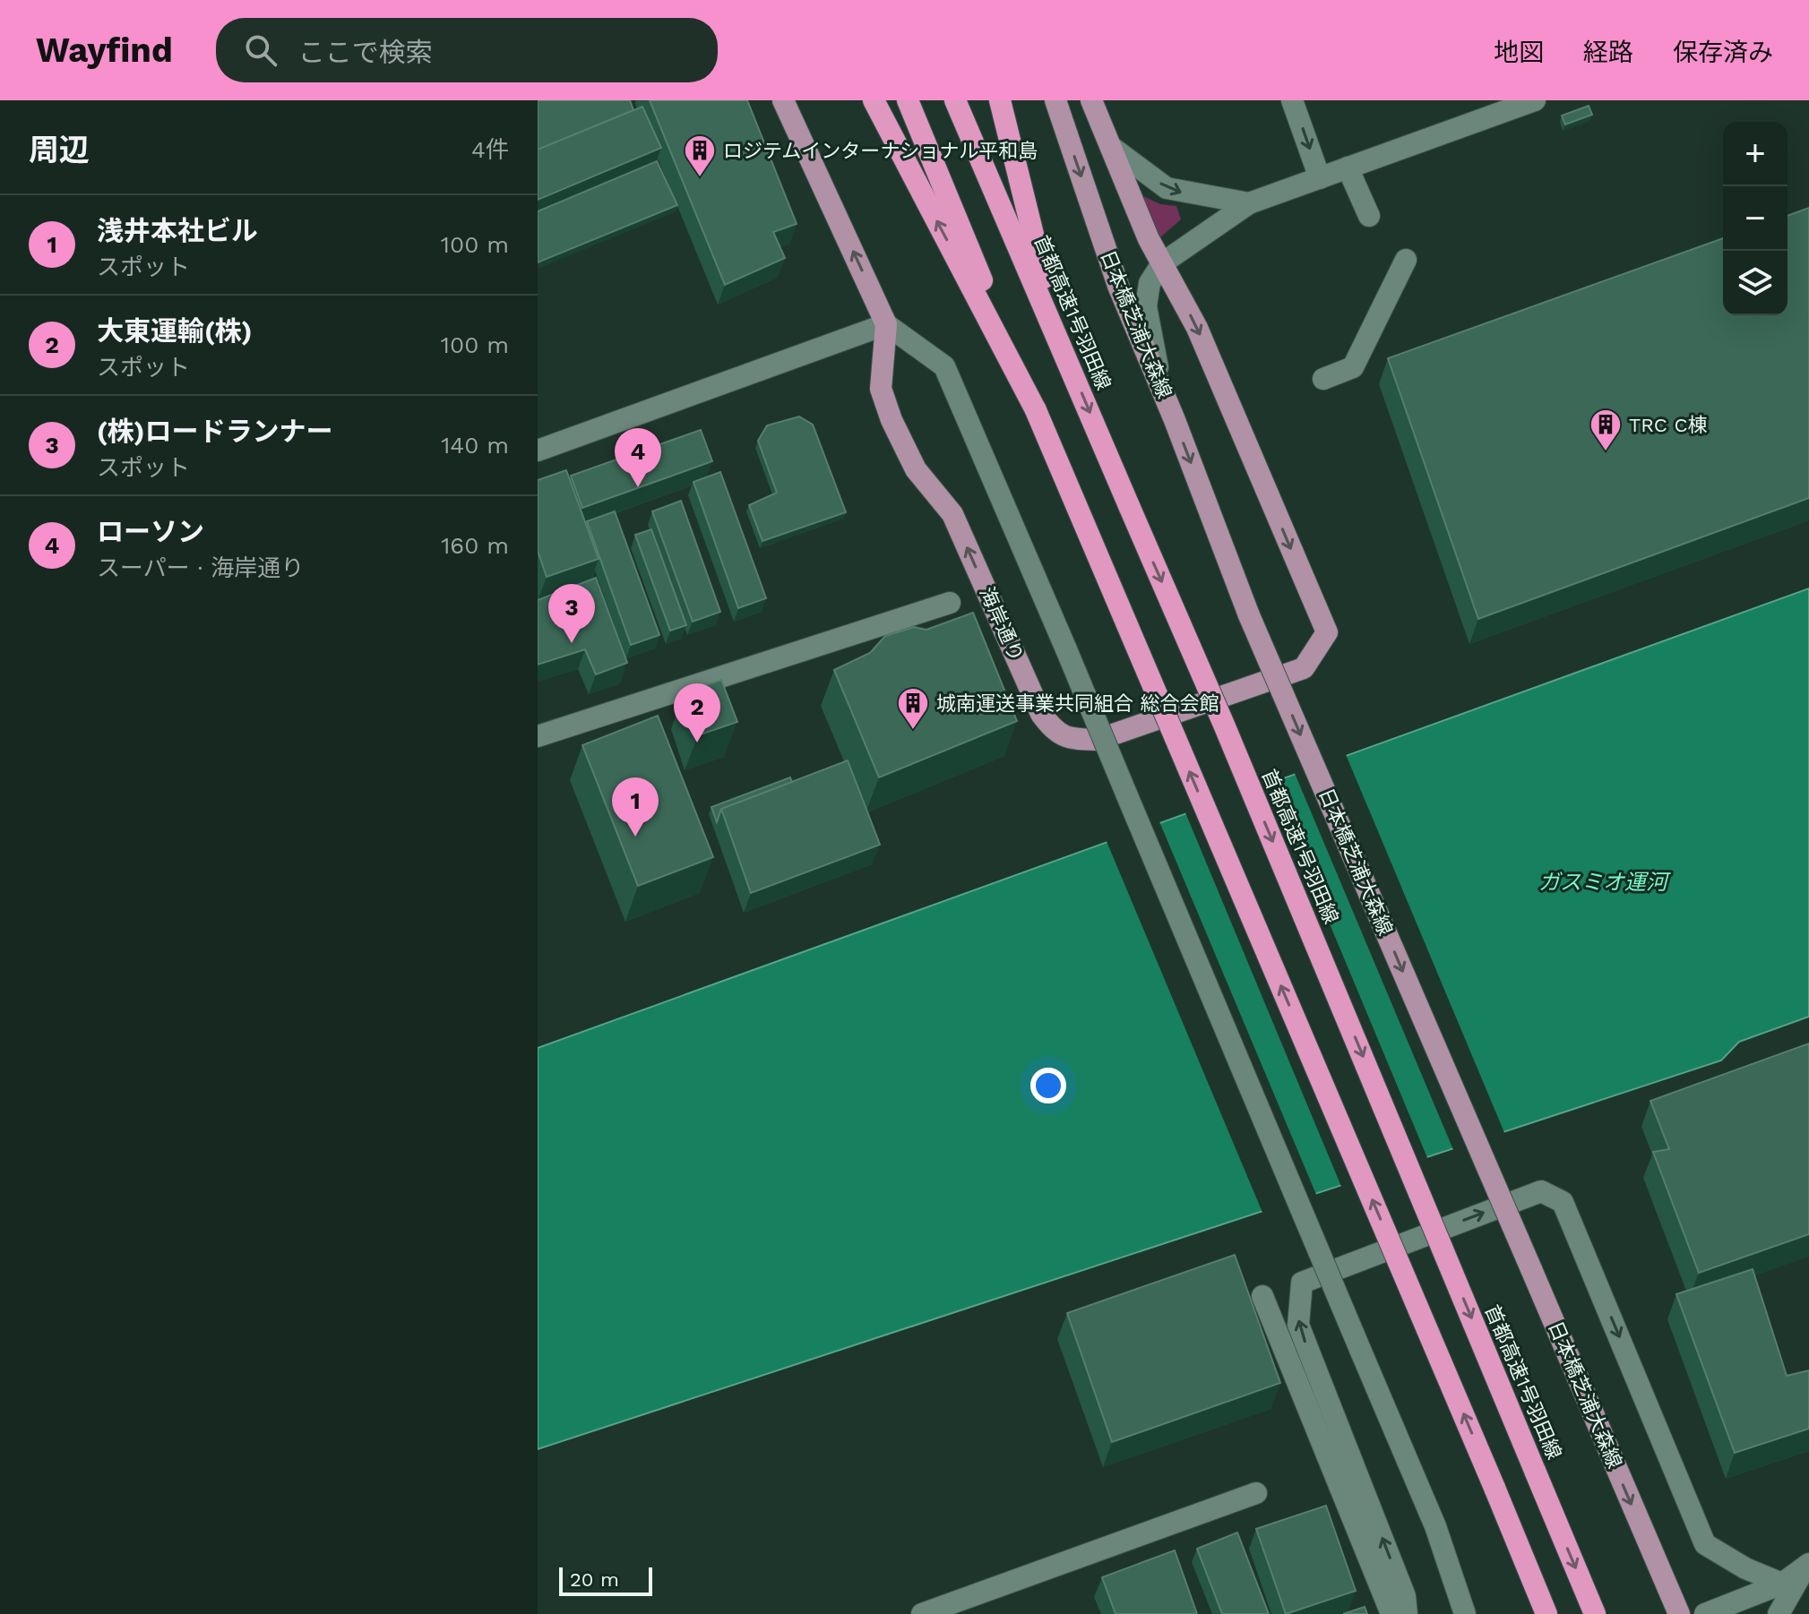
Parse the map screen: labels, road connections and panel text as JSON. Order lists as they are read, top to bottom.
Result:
{
  "streets": {
    "highway": ["首都高速1号羽田線"],
    "main road": ["日本橋芝浦大森線", "海岸通り"]
  },
  "one_way": ["日本橋芝浦大森線"],
  "water": ["ガスミオ運河"],
  "places": {
    "building": ["ロジテムインターナショナル平和島", "TRC C棟", "城南運送事業共同組合 総合会館"]
  },
  "scale_bar": "20 m",
  "page": {
    "header": "Wayfind",
    "search": "ここで検索",
    "nav": ["地図", "経路", "保存済み"],
    "heading": ["周辺", "4件"],
    "map_buttons": ["+", "−"],
    "list": [
      {
        "mark": "1",
        "name": "浅井本社ビル",
        "note": "スポット",
        "value": "100 m"
      },
      {
        "mark": "2",
        "name": "大東運輸(株)",
        "note": "スポット",
        "value": "100 m"
      },
      {
        "mark": "3",
        "name": "(株)ロードランナー",
        "note": "スポット",
        "value": "140 m"
      },
      {
        "mark": "4",
        "name": "ローソン",
        "note": "スーパー · 海岸通り",
        "value": "160 m"
      }
    ],
    "pins": [
      "4",
      "3",
      "2",
      "1"
    ],
    "scale": "20 m"
  }
}
